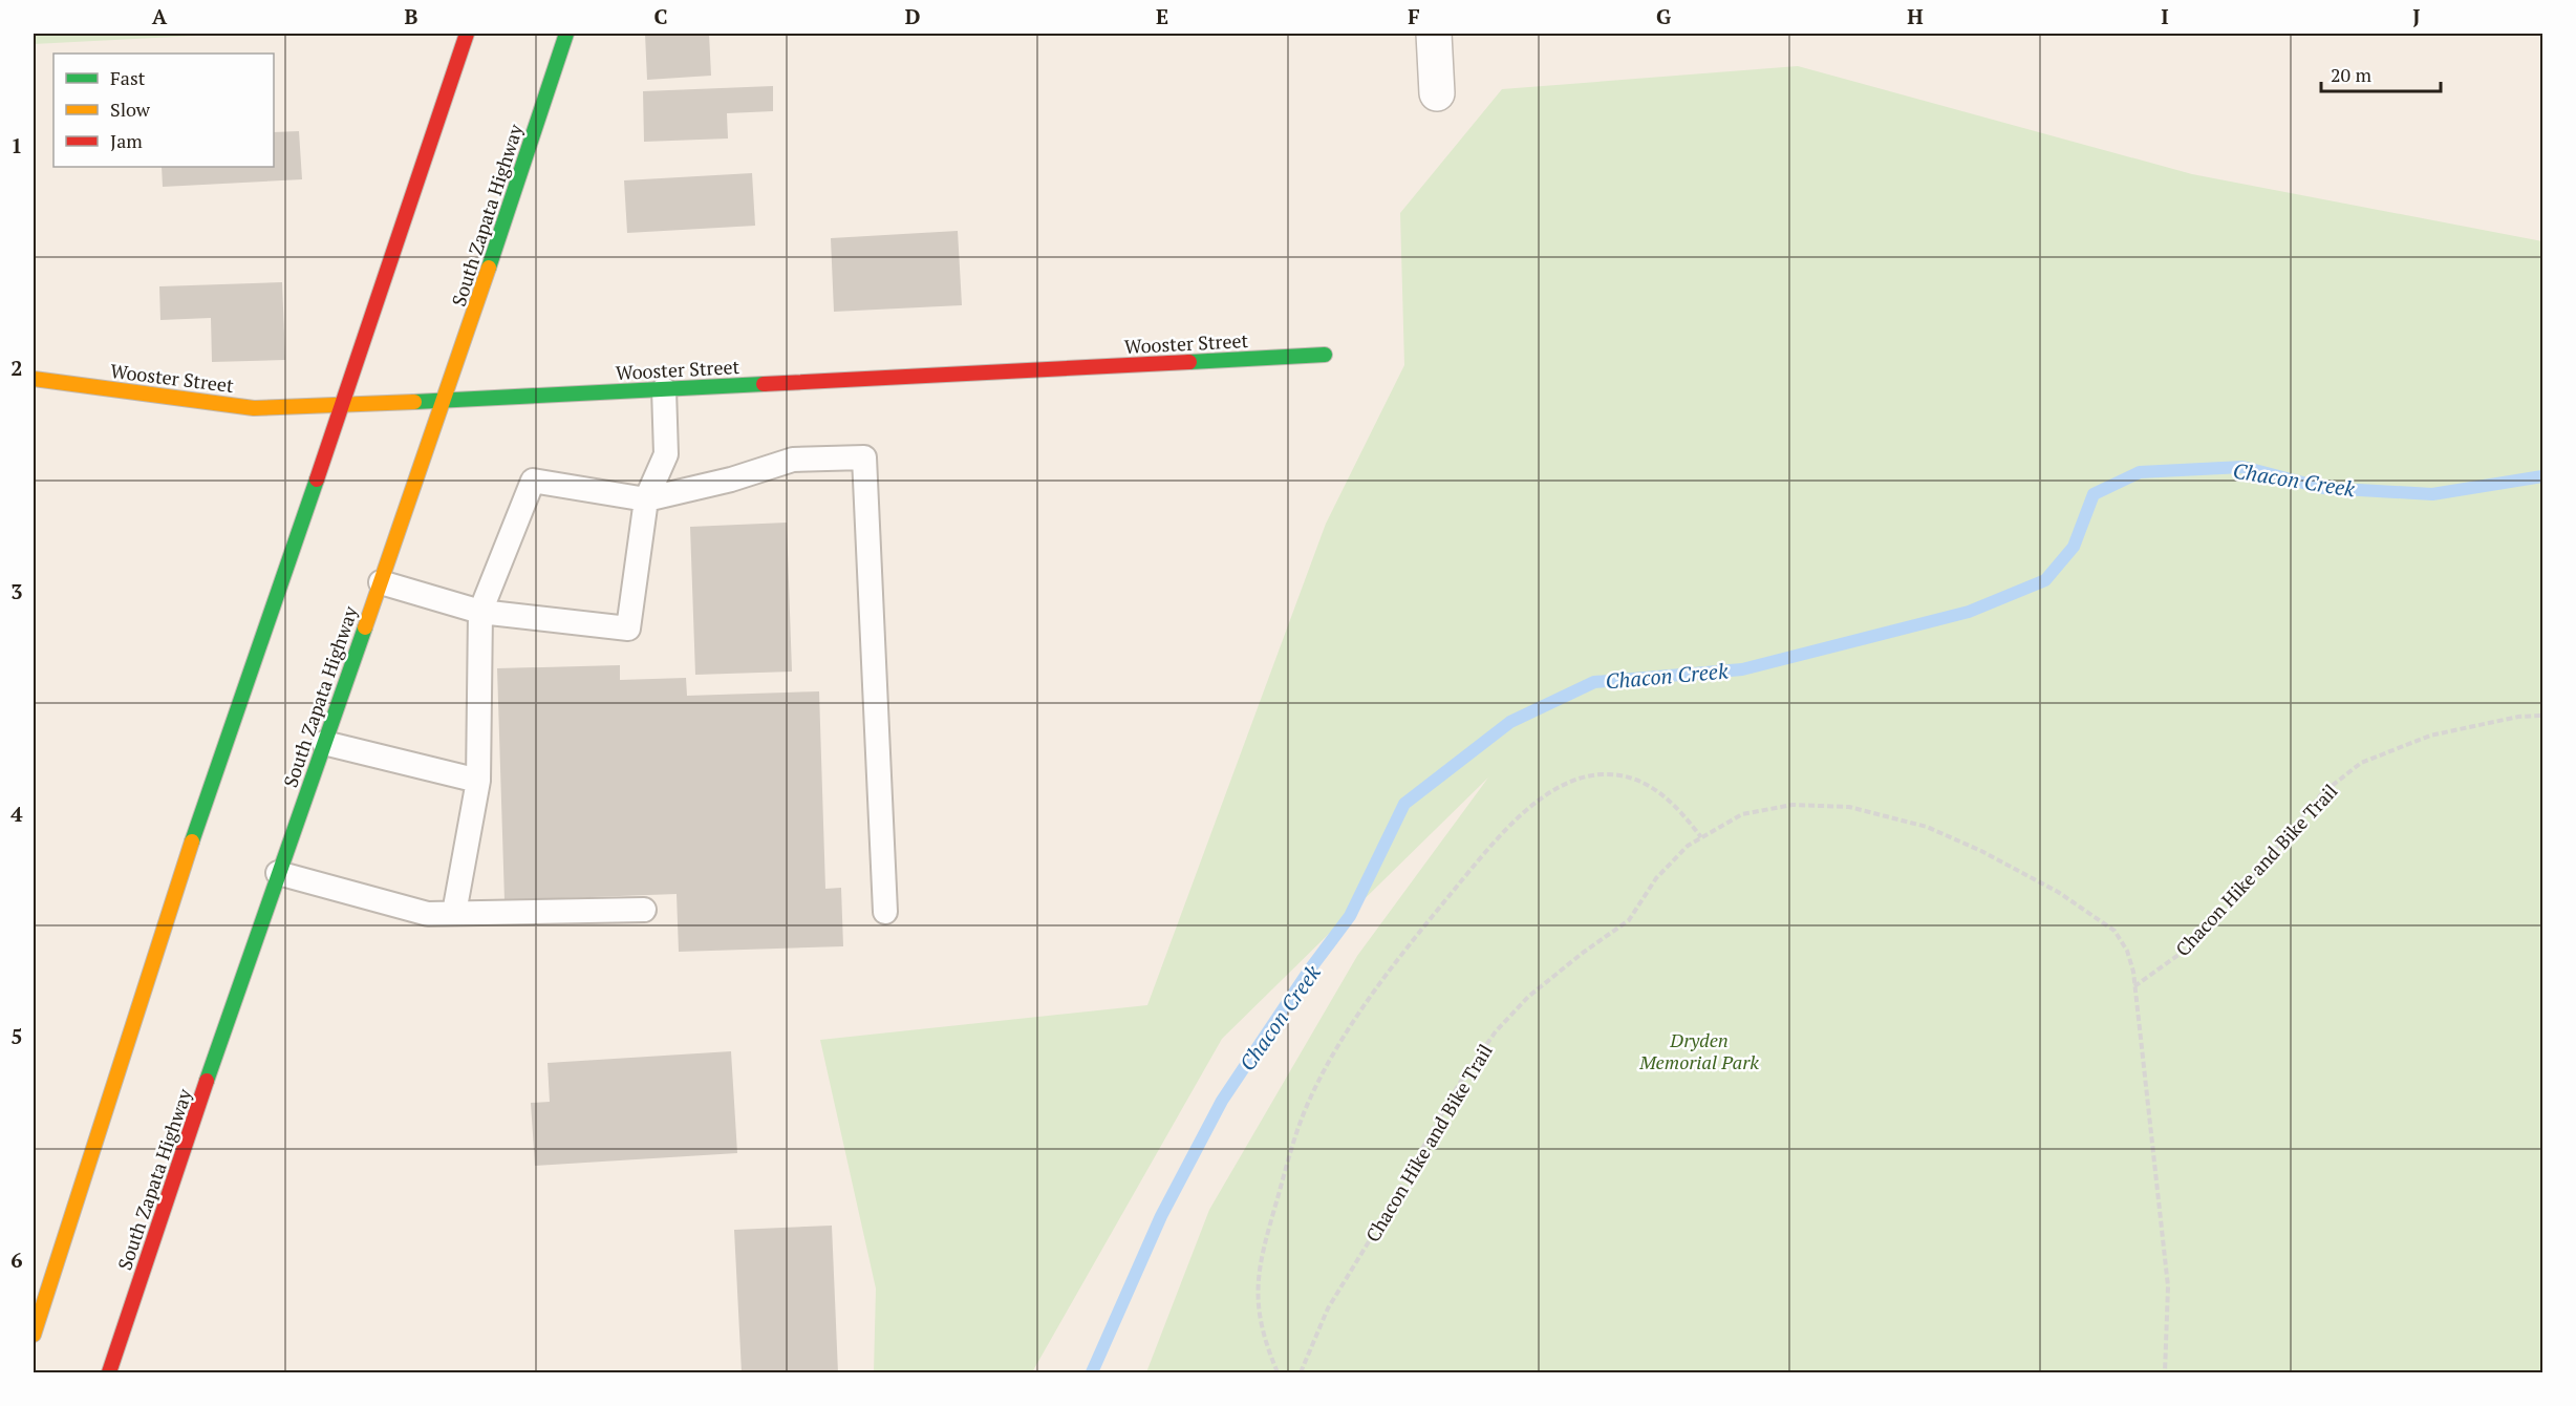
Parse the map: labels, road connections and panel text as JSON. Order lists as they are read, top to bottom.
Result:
{
  "streets": {
    "main road": ["South Zapata Highway", "Wooster Street"],
    "path": ["Chacon Hike and Bike Trail"]
  },
  "crossings": [
    ["South Zapata Highway", "Wooster Street"]
  ],
  "water": ["Chacon Creek"],
  "parks": ["Dryden Memorial Park"],
  "legend": ["Fast", "Slow", "Jam"],
  "scale_bar": "20 m",
  "grid": {
    "columns": [
      "A",
      "B",
      "C",
      "D",
      "E",
      "F",
      "G",
      "H",
      "I",
      "J"
    ],
    "rows": [
      "1",
      "2",
      "3",
      "4",
      "5",
      "6"
    ]
  }
}
